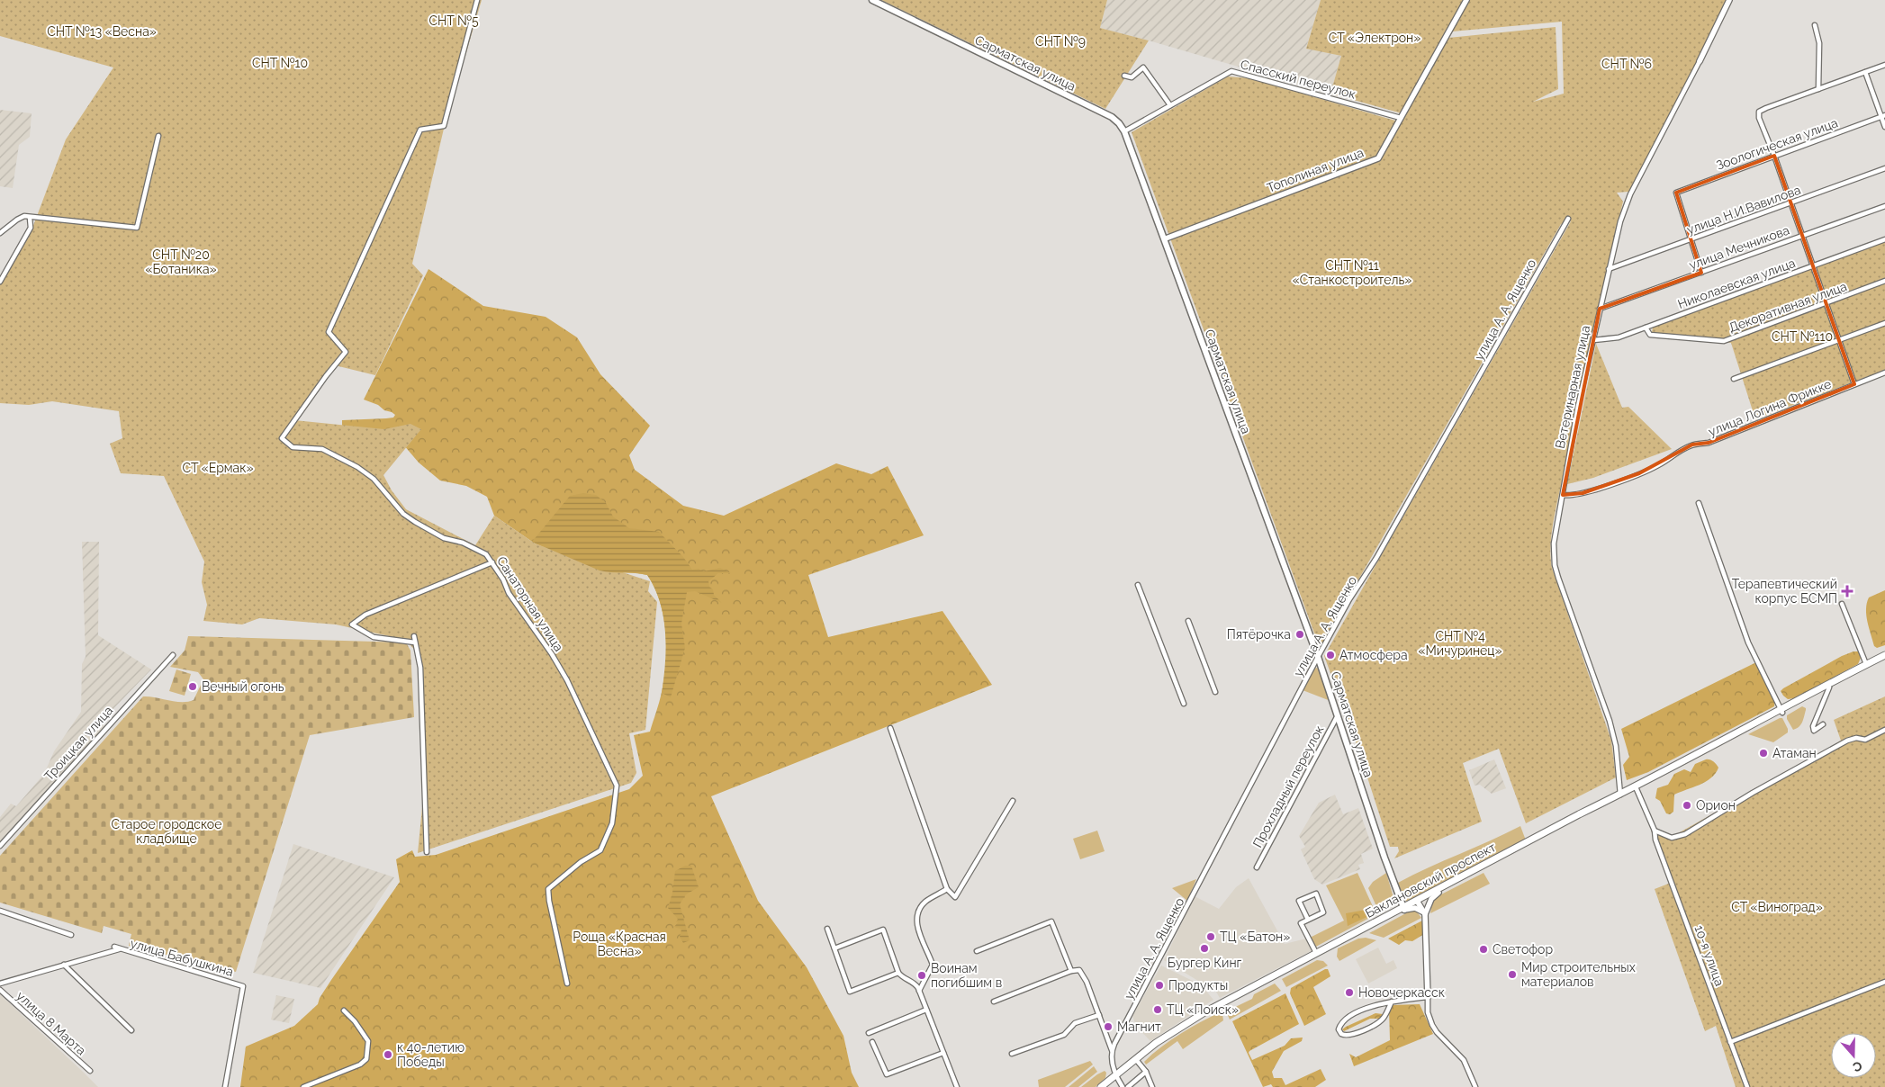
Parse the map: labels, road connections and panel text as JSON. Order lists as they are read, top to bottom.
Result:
{
  "streets": {
    "main road": ["Сарматская улица", "Баклановский проспект"],
    "street": [
      "Спасский переулок",
      "Зоологическая улица",
      "Тополиная улица",
      "улица Н.И.Вавилова",
      "улица Мечникова",
      "Николаевская улица",
      "Декоративная улица",
      "улица А. А. Ященко",
      "Ветеринарная улица",
      "улица Логина Фрикке",
      "Санаторная улица",
      "Троицкая улица",
      "Прохладный переулок",
      "10-я улица",
      "улица Бабушкина",
      "улица 8 Марта"
    ]
  },
  "crossings": [
    ["Сарматская улица", "Спасский переулок"],
    ["Сарматская улица", "улица А. А. Ященко"],
    ["Сарматская улица", "Прохладный переулок"],
    ["Сарматская улица", "Баклановский проспект"],
    ["Спасский переулок", "Тополиная улица"],
    ["Зоологическая улица", "улица Н.И.Вавилова"],
    ["улица Н.И.Вавилова", "Ветеринарная улица"],
    ["улица Мечникова", "Ветеринарная улица"],
    ["Николаевская улица", "Декоративная улица"],
    ["Николаевская улица", "Ветеринарная улица"],
    ["Ветеринарная улица", "улица Логина Фрикке"],
    ["Ветеринарная улица", "Баклановский проспект"],
    ["Баклановский проспект", "10-я улица"],
    ["улица Бабушкина", "улица 8 Марта"]
  ],
  "parks": [
    "СНТ №5",
    "СНТ №13 «Весна»",
    "СТ «Электрон»",
    "СНТ №9",
    "СНТ №10",
    "СНТ №6",
    "СНТ №20 «Ботаника»",
    "СНТ №11 «Станкостроитель»",
    "СНТ №110",
    "СТ «Ермак»",
    "СНТ №4 «Мичуринец»",
    "Старое городское кладбище",
    "СТ «Виноград»",
    "Роща «Красная Весна»"
  ],
  "places": {
    "health": ["Терапевтический корпус БСМП"],
    "other": [
      "Пятёрочка",
      "Атмосфера",
      "Вечный огонь",
      "Атаман",
      "Орион",
      "ТЦ «Батон»",
      "Бургер Кинг",
      "Светофор",
      "Мир строительных материалов",
      "Воинам погибшим в",
      "Продукты",
      "Новочеркасск",
      "ТЦ «Поиск»",
      "Магнит",
      "к 40-летию Победы"
    ]
  },
  "north": "bottom"
}
